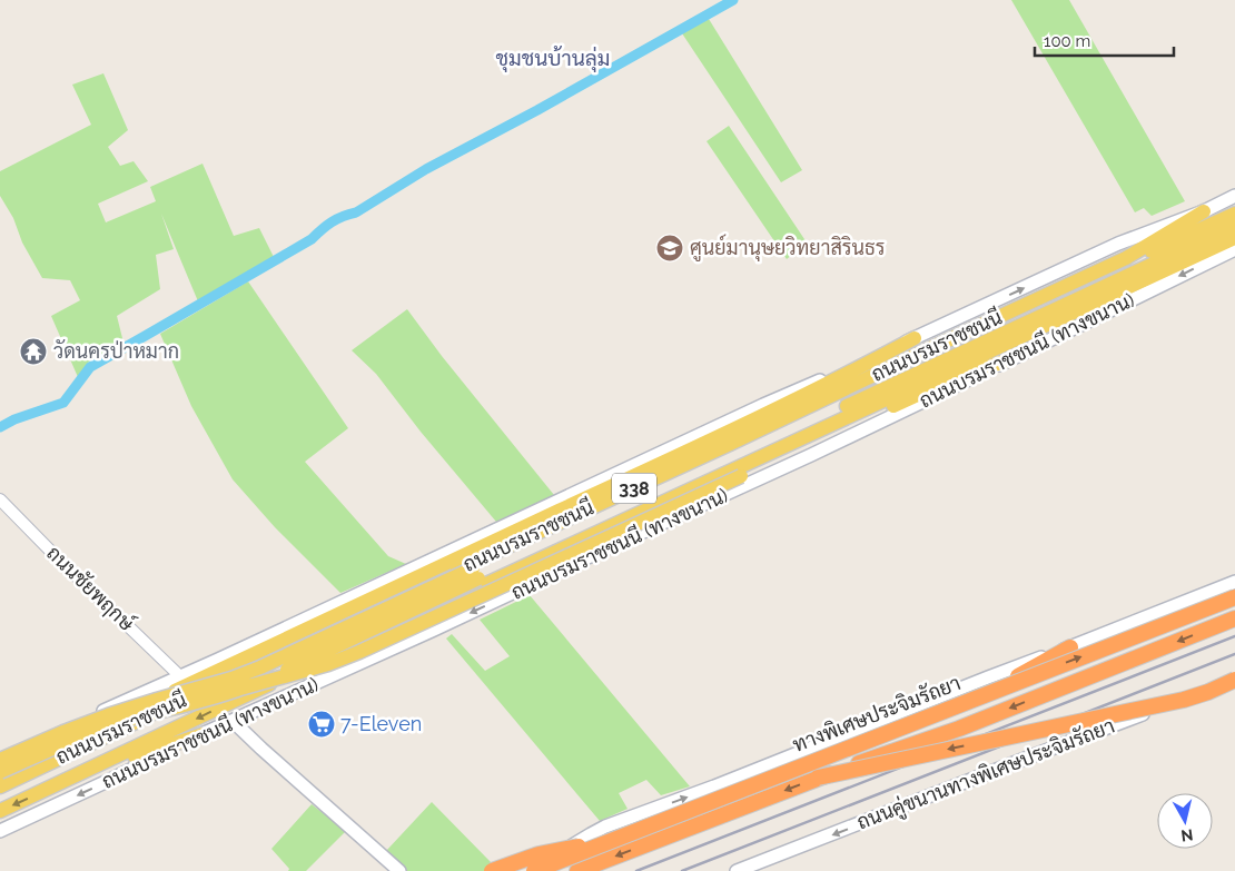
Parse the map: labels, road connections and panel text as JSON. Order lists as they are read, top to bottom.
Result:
{
  "streets": {
    "highway": ["ทางพิเศษประจิมรัถยา"],
    "main road": [
      "ถนนบรมราชชนนี",
      "ถนนบรมราชชนนี (ทางขนาน)",
      "338",
      "ถนนคู่ขนานทางพิเศษประจิมรัถยา"
    ],
    "street": ["ถนนชัยพฤกษ์"]
  },
  "crossings": [
    ["ถนนบรมราชชนนี", "338"],
    ["338", "ถนนชัยพฤกษ์"]
  ],
  "districts": ["ชุมชนบ้านลุ่ม"],
  "places": {
    "school or university": ["ศูนย์มานุษยวิทยาสิรินธร"],
    "temple": ["วัดนครป่าหมาก"],
    "supermarket": ["7-Eleven"]
  },
  "scale_bar": "100 m",
  "north": "bottom"
}
